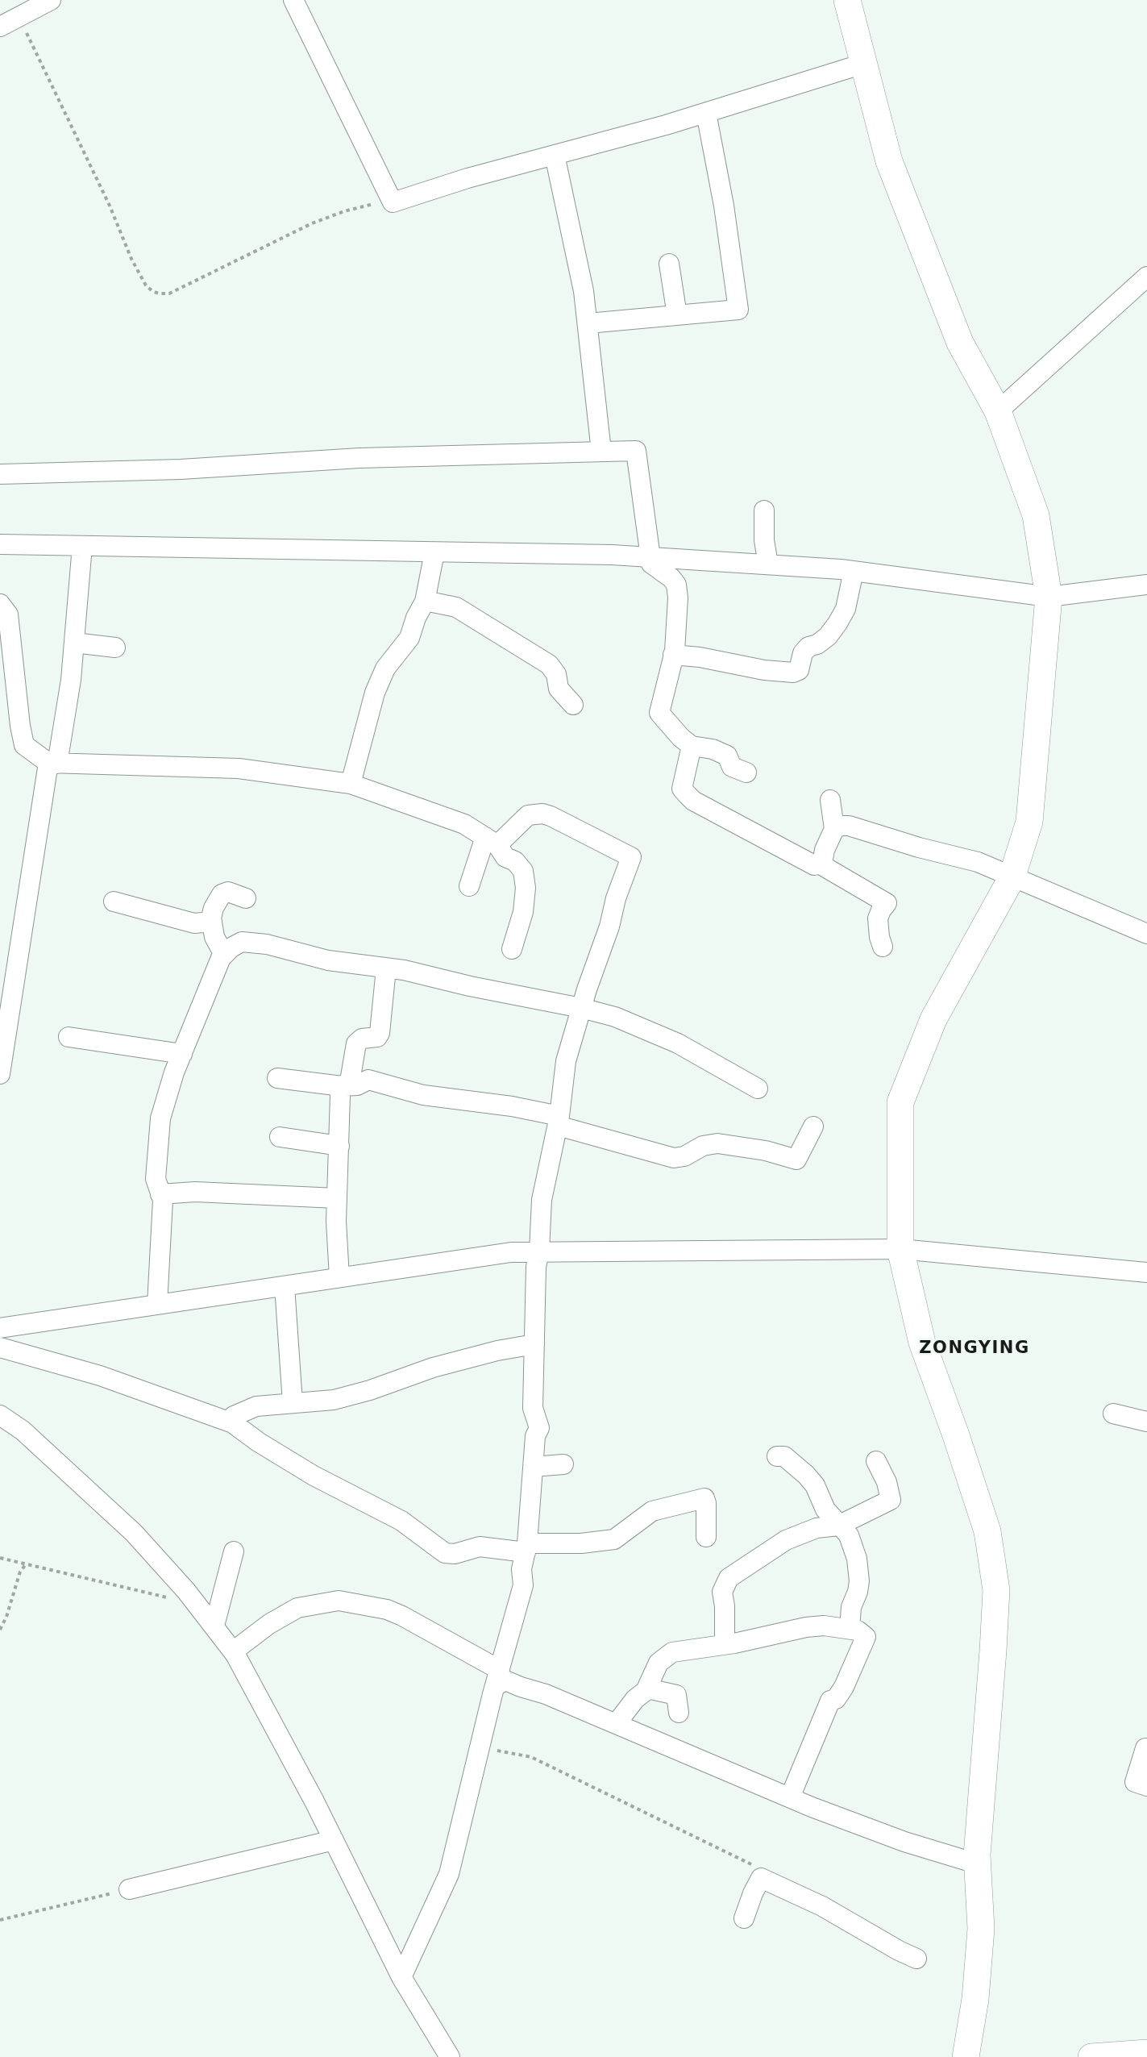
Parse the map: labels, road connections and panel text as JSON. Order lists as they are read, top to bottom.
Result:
{
  "districts": ["ZONGYING"]
}
